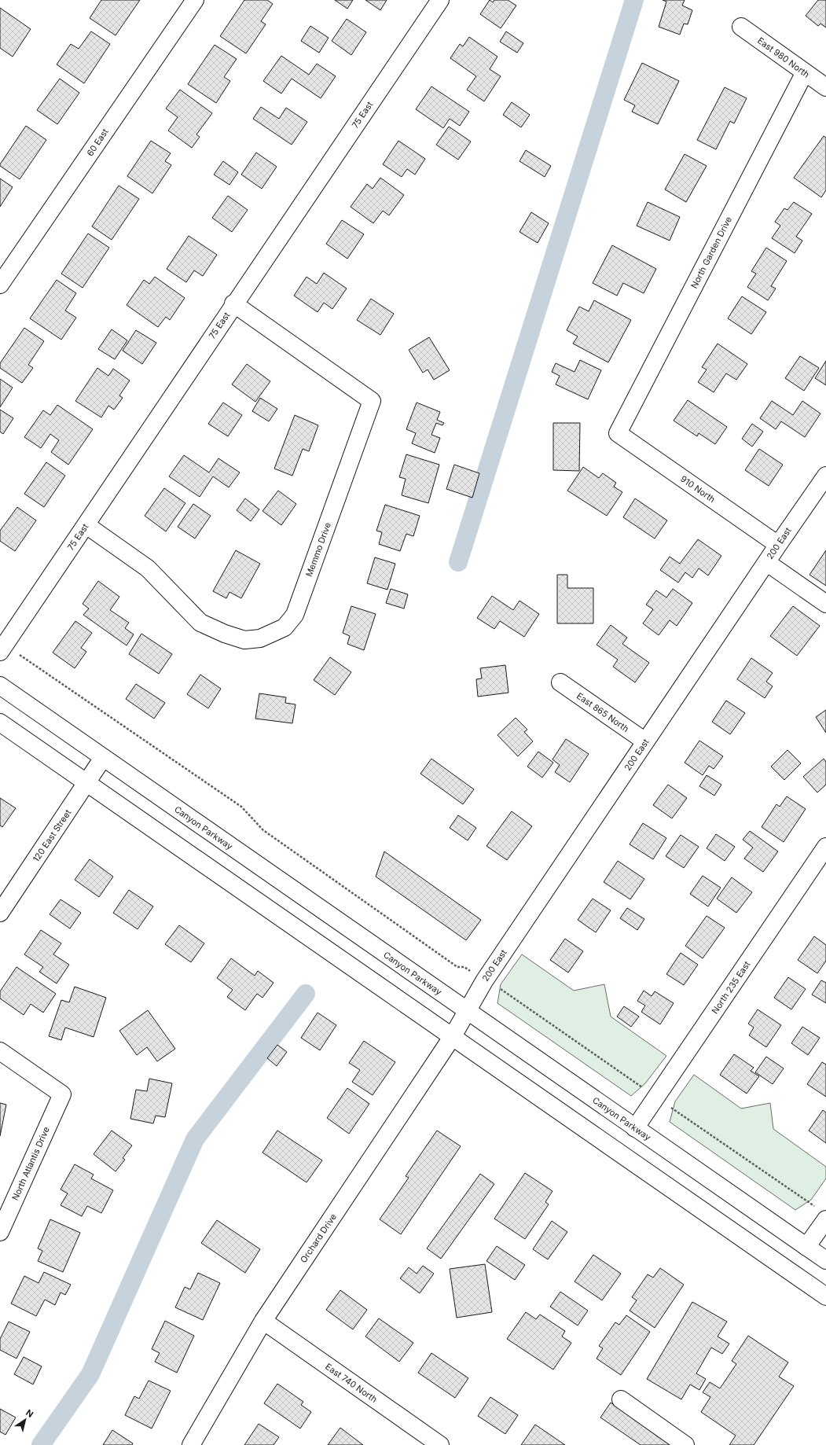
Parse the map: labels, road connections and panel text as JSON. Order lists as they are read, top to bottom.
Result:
{
  "streets": {
    "main road": [
      "East 980 North",
      "75 East",
      "60 East",
      "North Garden Drive",
      "910 North",
      "200 East",
      "Memmo Drive",
      "East 865 North",
      "Canyon Parkway",
      "120 East Street",
      "North 235 East",
      "North Atlantis Drive",
      "Orchard Drive",
      "East 740 North"
    ]
  },
  "crossings": [
    ["East 980 North", "North Garden Drive"],
    ["75 East", "Memmo Drive"],
    ["North Garden Drive", "910 North"],
    ["910 North", "200 East"],
    ["200 East", "East 865 North"],
    ["200 East", "Canyon Parkway"],
    ["200 East", "Orchard Drive"],
    ["Canyon Parkway", "120 East Street"],
    ["Canyon Parkway", "North 235 East"],
    ["Orchard Drive", "East 740 North"]
  ],
  "north": "top right"
}
